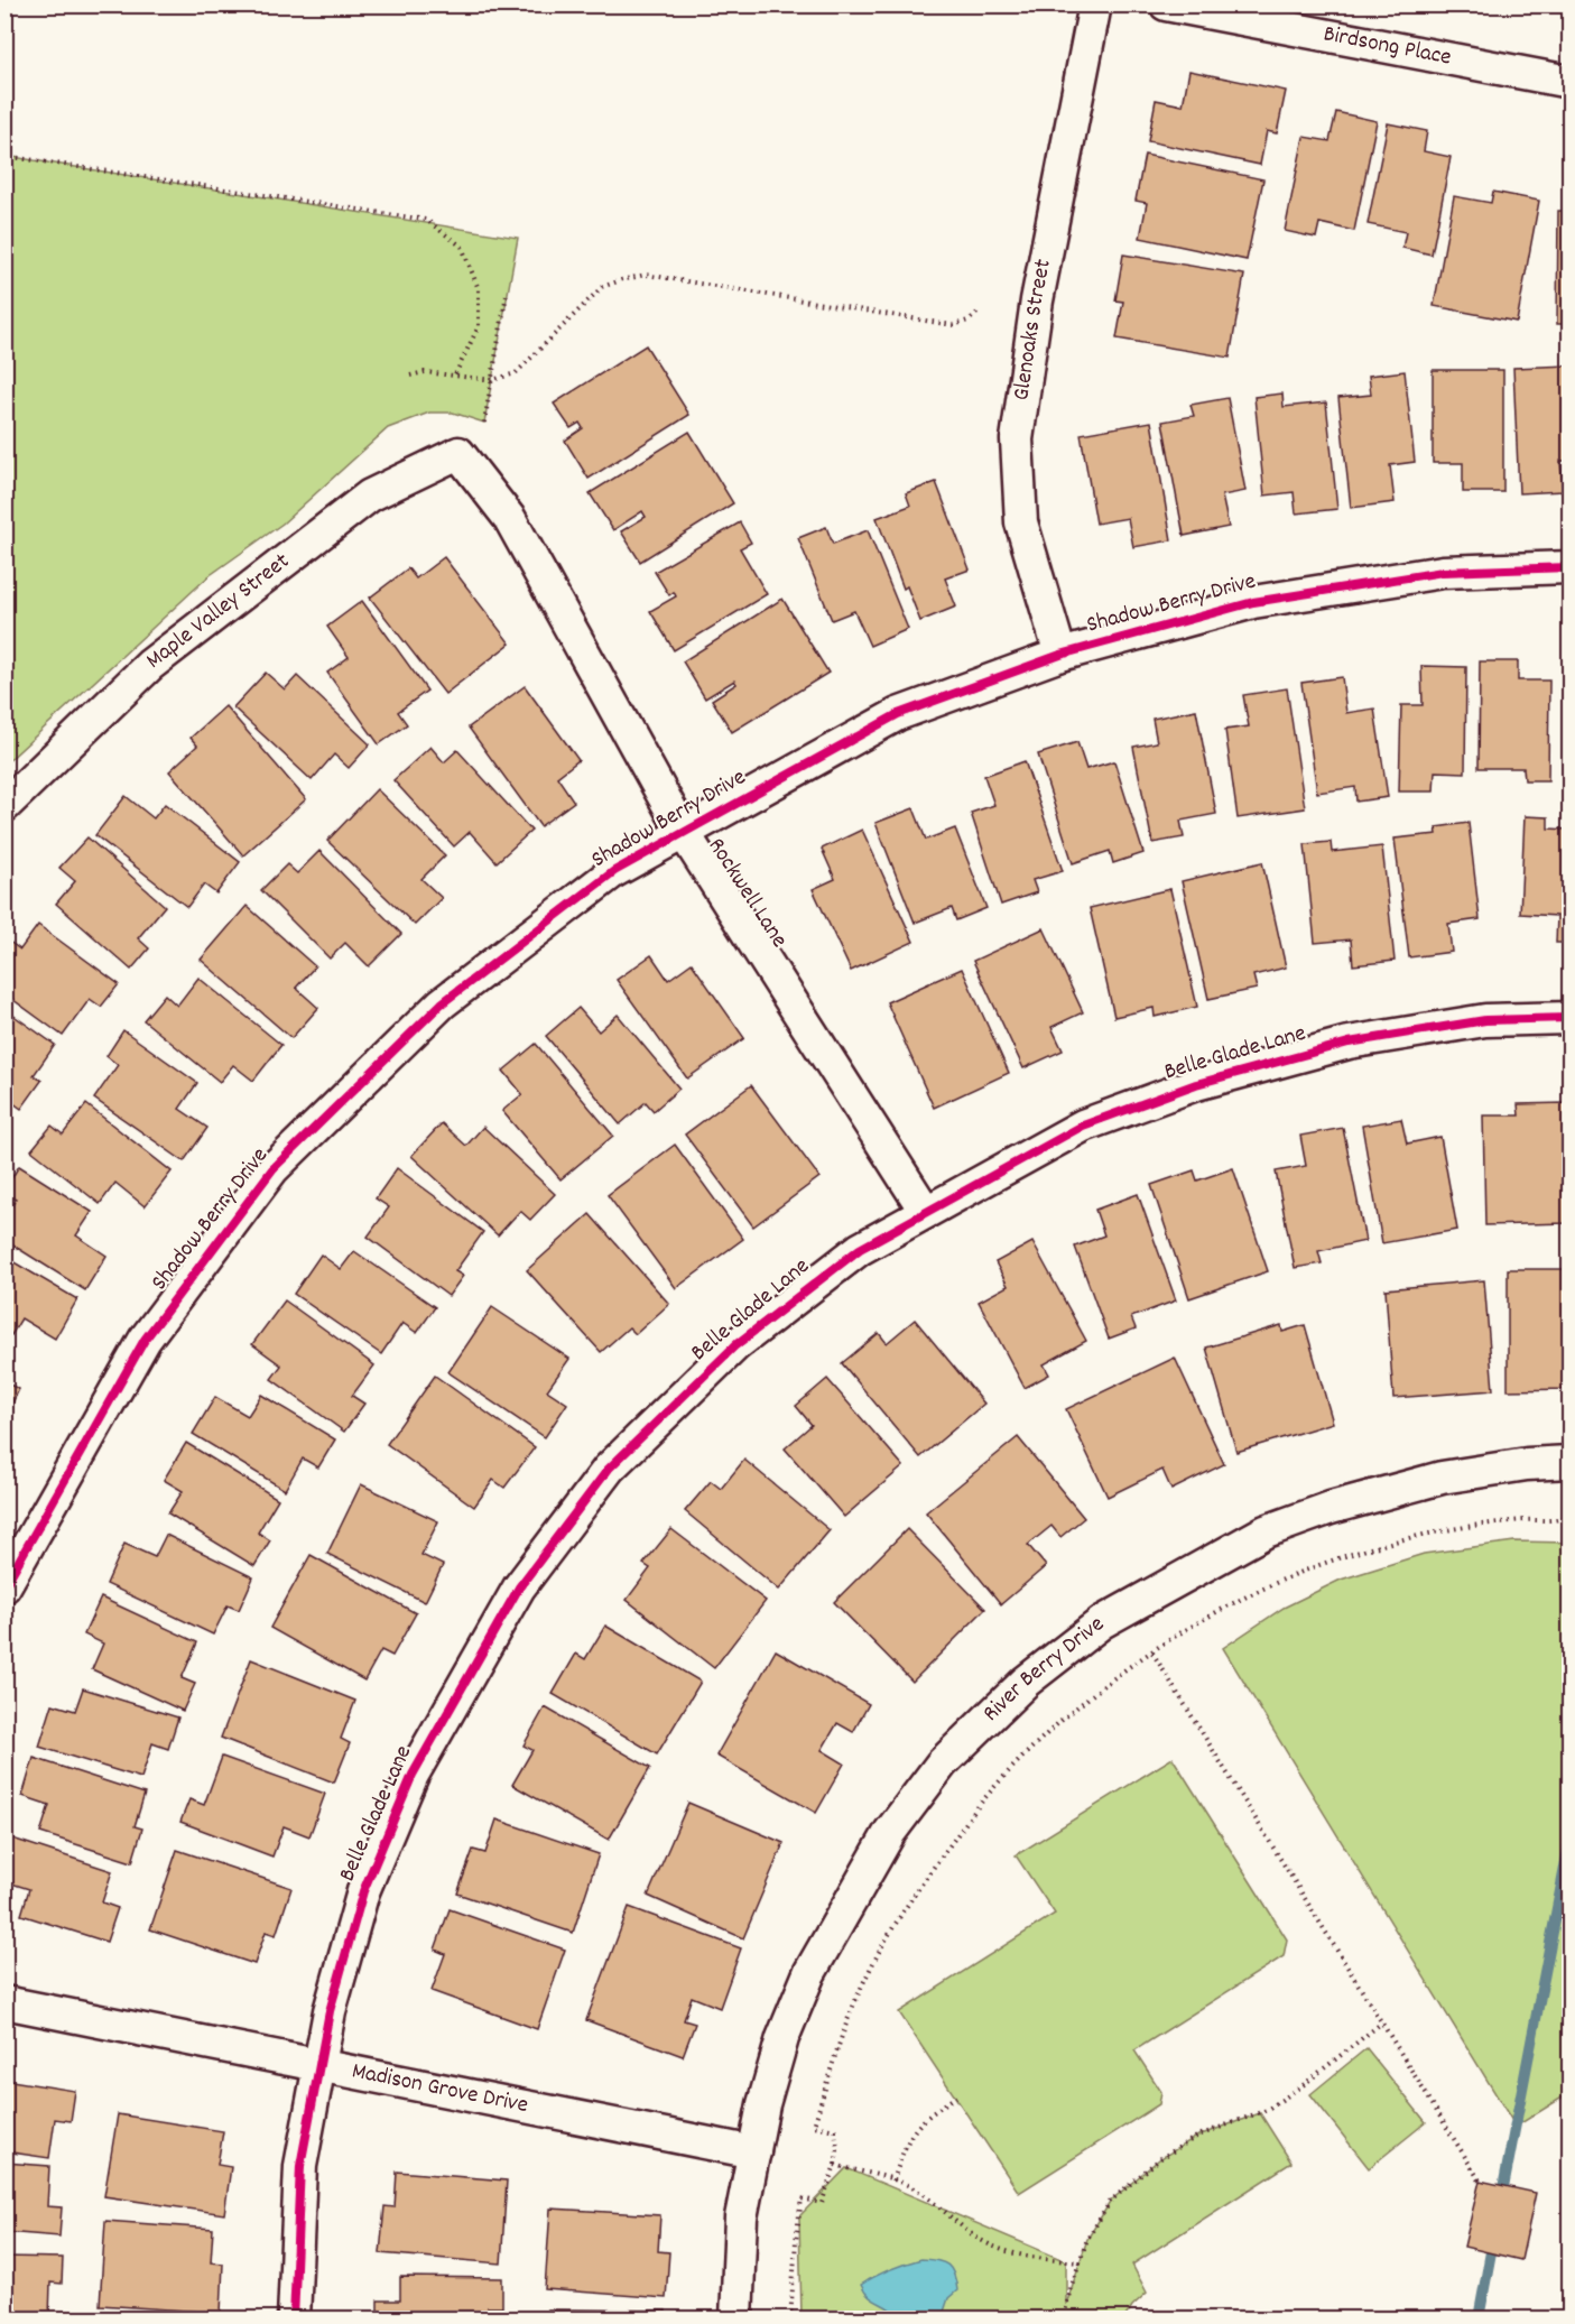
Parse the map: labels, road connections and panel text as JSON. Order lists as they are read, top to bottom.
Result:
{
  "streets": {
    "street": [
      "Birdsong Place",
      "Glenoaks Street",
      "Shadow Berry Drive",
      "Maple Valley Street",
      "Rockwell Lane",
      "Belle Glade Lane",
      "River Berry Drive",
      "Madison Grove Drive"
    ]
  },
  "crossings": [
    ["Glenoaks Street", "Shadow Berry Drive"],
    ["Shadow Berry Drive", "Rockwell Lane"],
    ["Maple Valley Street", "Rockwell Lane"],
    ["Rockwell Lane", "Belle Glade Lane"],
    ["Belle Glade Lane", "Madison Grove Drive"],
    ["River Berry Drive", "Madison Grove Drive"]
  ]
}
